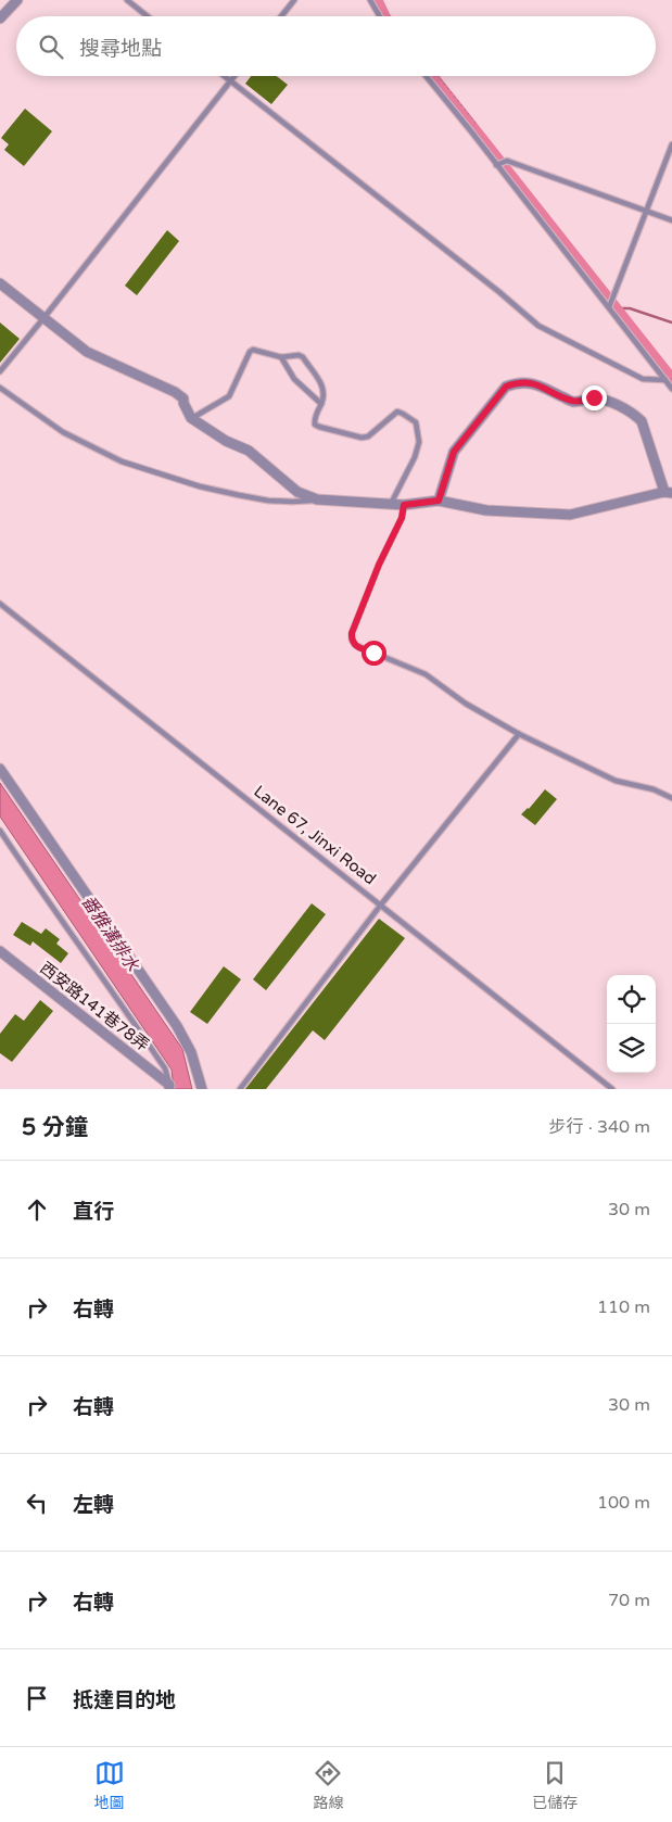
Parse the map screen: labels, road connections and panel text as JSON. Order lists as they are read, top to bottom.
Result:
{
  "streets": {
    "street": ["西安路141巷78弄"],
    "lane": ["Lane 67, Jinxi Road"]
  },
  "water": ["番雅溝排水"],
  "page": {
    "search": "搜尋地點",
    "heading": ["5 分鐘", "步行 · 340 m"],
    "list": [
      ["直行", "30 m"],
      ["右轉", "110 m"],
      ["右轉", "30 m"],
      ["左轉", "100 m"],
      ["右轉", "70 m"],
      "抵達目的地"
    ],
    "nav": ["地圖", "路線", "已儲存"]
  }
}
